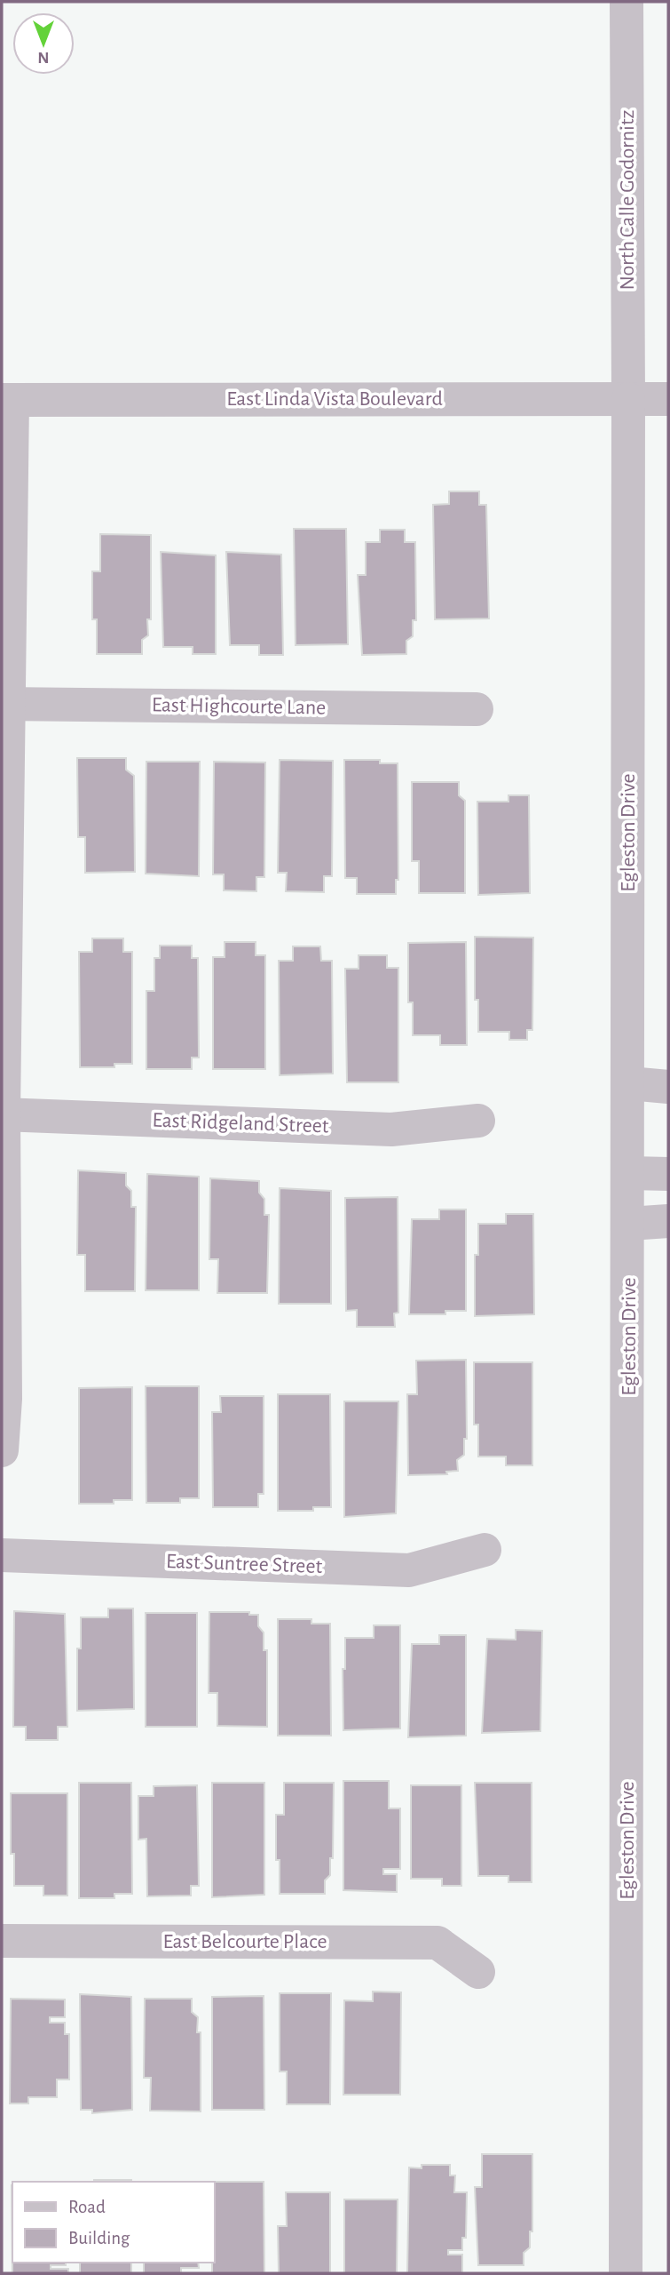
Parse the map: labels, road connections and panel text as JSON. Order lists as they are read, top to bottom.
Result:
{
  "streets": {
    "street": [
      "North Calle Godornitz",
      "East Linda Vista Boulevard",
      "East Highcourte Lane",
      "Egleston Drive",
      "East Ridgeland Street",
      "East Suntree Street",
      "East Belcourte Place"
    ]
  },
  "crossings": [
    ["North Calle Godornitz", "East Linda Vista Boulevard"],
    ["North Calle Godornitz", "Egleston Drive"],
    ["East Linda Vista Boulevard", "Egleston Drive"]
  ],
  "legend": ["Road", "Building"],
  "north": "bottom"
}
